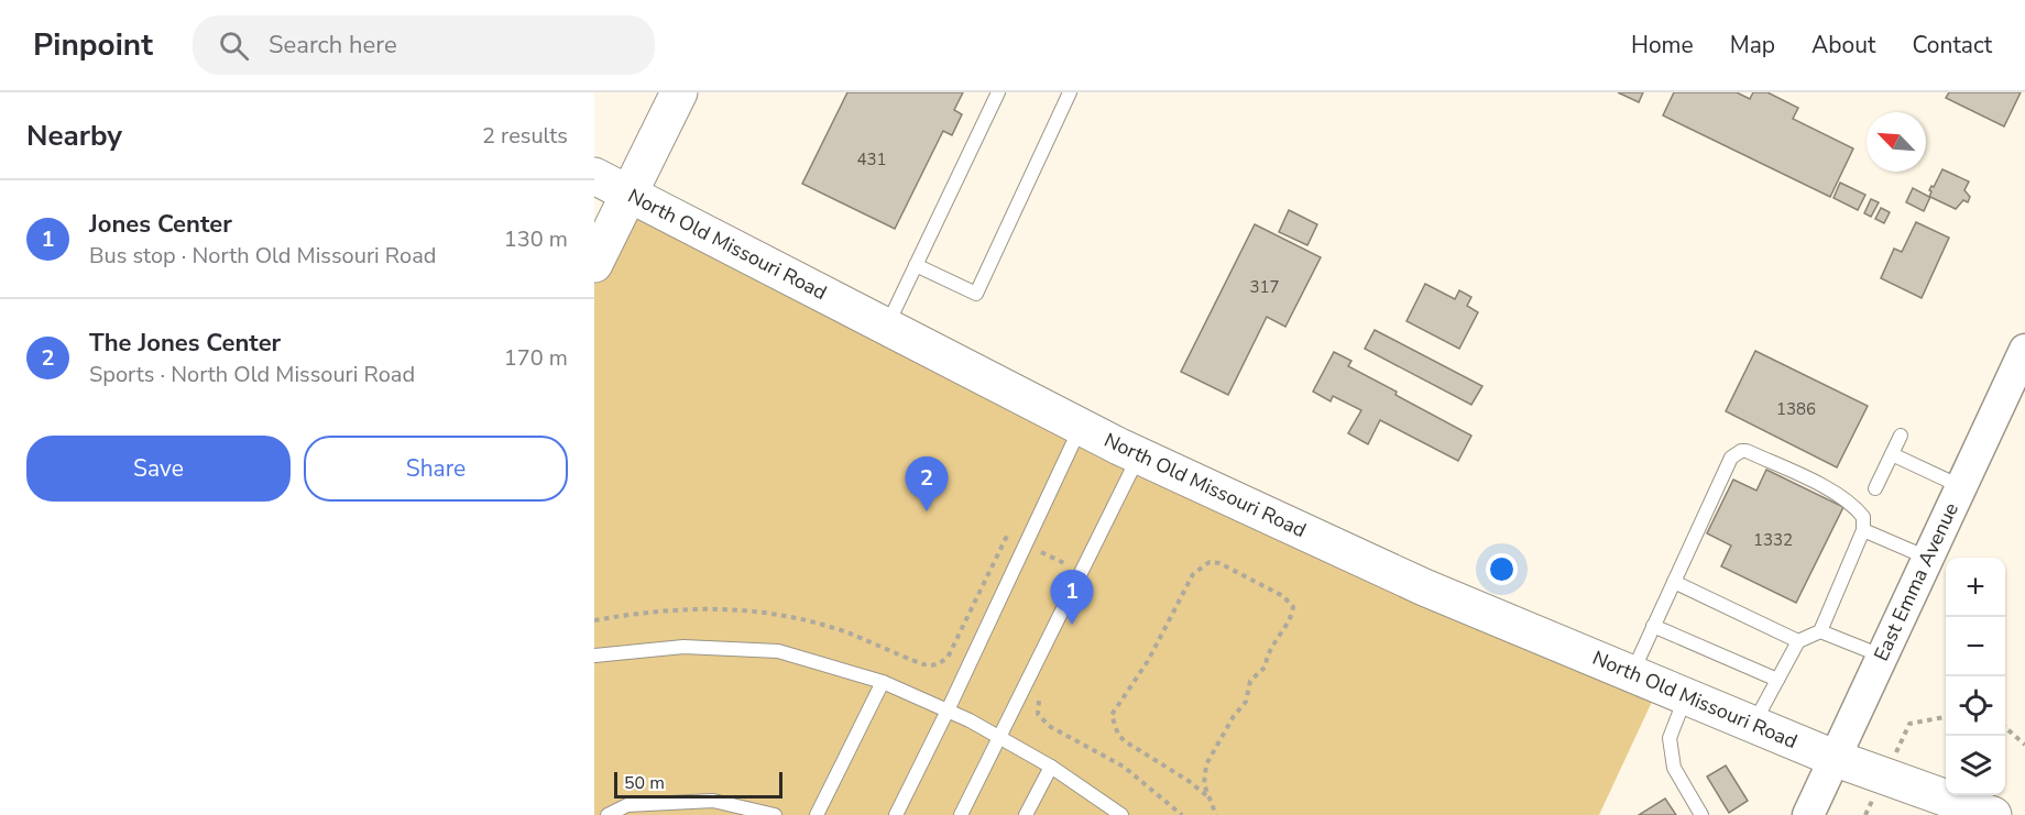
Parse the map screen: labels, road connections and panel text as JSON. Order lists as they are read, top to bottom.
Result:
{
  "streets": {
    "main road": ["North Old Missouri Road"],
    "street": ["East Emma Avenue"]
  },
  "crossings": [
    ["North Old Missouri Road", "East Emma Avenue"]
  ],
  "house_numbers": [
    "431",
    "317",
    "1386",
    "1332"
  ],
  "scale_bar": "50 m",
  "north": "top left",
  "page": {
    "header": "Pinpoint",
    "search": "Search here",
    "nav": [
      "Home",
      "Map",
      "About",
      "Contact"
    ],
    "heading": ["Nearby", "2 results"],
    "list": [
      {
        "mark": "1",
        "name": "Jones Center",
        "note": "Bus stop · North Old Missouri Road",
        "value": "130 m"
      },
      {
        "mark": "2",
        "name": "The Jones Center",
        "note": "Sports · North Old Missouri Road",
        "value": "170 m"
      }
    ],
    "buttons": ["Save", "Share"],
    "pins": ["2", "1"],
    "map_buttons": ["+", "−"],
    "scale": "50 m"
  }
}
